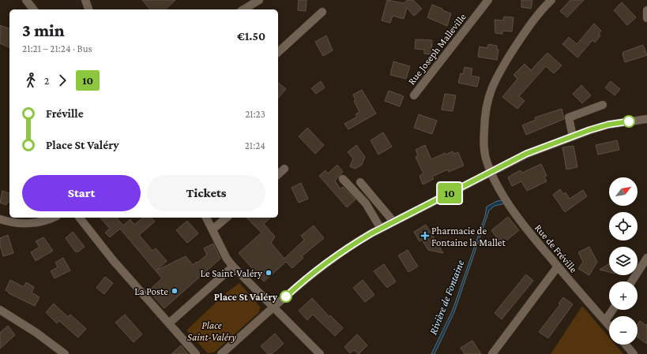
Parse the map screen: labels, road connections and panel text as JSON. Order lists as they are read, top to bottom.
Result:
{
  "streets": {
    "street": ["Rue Joseph Malleville", "Rue de Fréville"]
  },
  "water": ["Rivière de Fontaine"],
  "parks": ["Place Saint-Valéry"],
  "places": {
    "health": ["Pharmacie de Fontaine la Mallet"],
    "other": ["Le Saint-Valéry", "La Poste", "Place St Valéry"]
  },
  "lines": ["bus line 10"],
  "north": "top right",
  "page": {
    "on_map": "10",
    "heading": ["3 min", "21:21 – 21:24 · Bus", "€1.50"],
    "legs": ["2", "10"],
    "list": [
      {
        "name": "Fréville",
        "value": "21:23"
      },
      {
        "name": "Place St Valéry",
        "value": "21:24"
      }
    ],
    "buttons": ["Start", "Tickets"],
    "map_buttons": ["+", "−"]
  }
}
